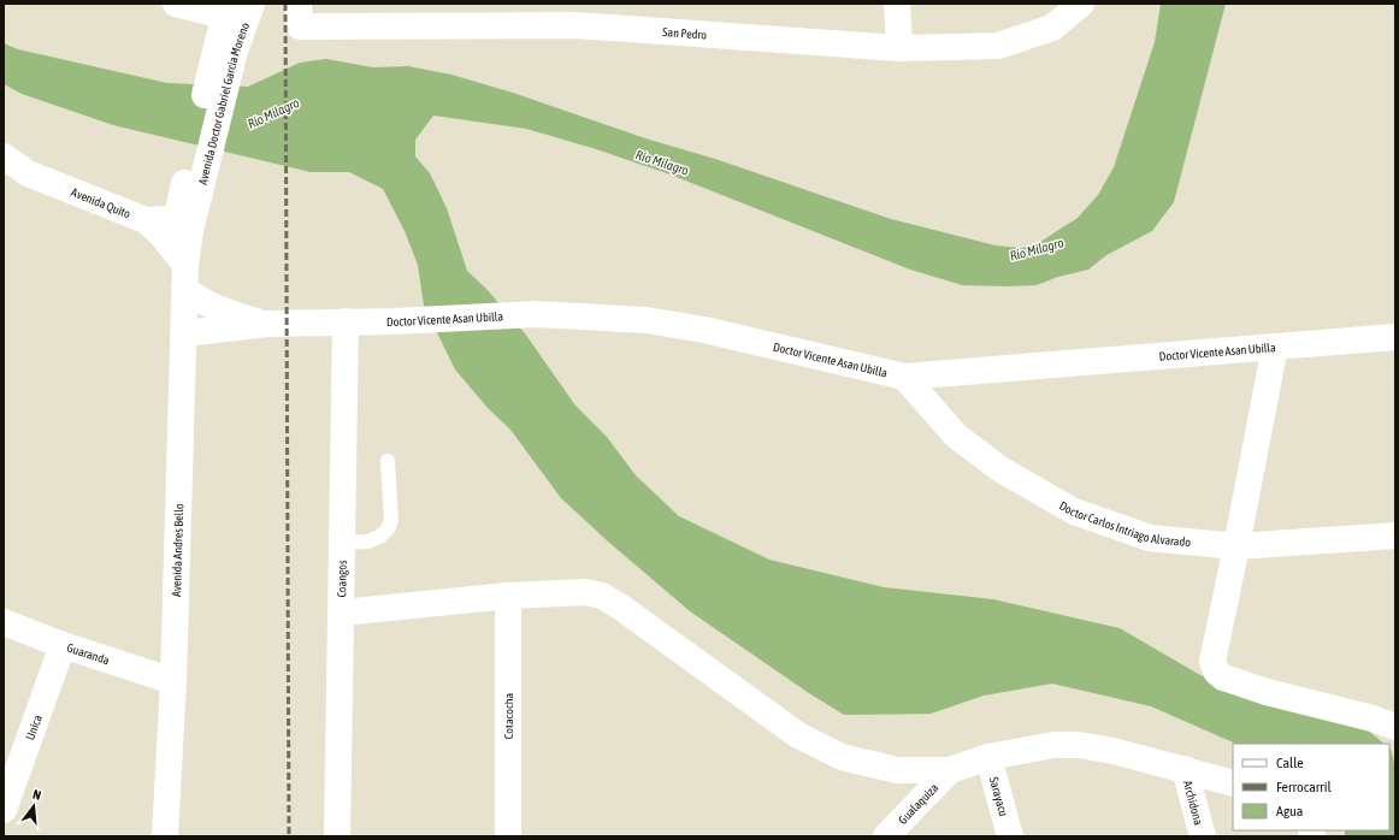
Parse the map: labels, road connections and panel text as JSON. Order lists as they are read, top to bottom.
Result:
{
  "streets": {
    "street": [
      "San Pedro",
      "Avenida Doctor Gabriel García Moreno",
      "Avenida Quito",
      "Doctor Vicente Asan Ubilla",
      "Doctor Carlos Intriago Alvarado",
      "Avenida Andres Bello",
      "Coangos",
      "Guaranda",
      "Cotacocha",
      "Unica",
      "Sarayacu",
      "Gualaquiza",
      "Archidona"
    ]
  },
  "crossings": [
    ["Avenida Doctor Gabriel García Moreno", "Avenida Quito"],
    ["Avenida Doctor Gabriel García Moreno", "Doctor Vicente Asan Ubilla"],
    ["Avenida Doctor Gabriel García Moreno", "Avenida Andres Bello"],
    ["Avenida Quito", "Doctor Vicente Asan Ubilla"],
    ["Avenida Quito", "Avenida Andres Bello"],
    ["Doctor Vicente Asan Ubilla", "Doctor Carlos Intriago Alvarado"],
    ["Doctor Vicente Asan Ubilla", "Avenida Andres Bello"],
    ["Doctor Vicente Asan Ubilla", "Coangos"],
    ["Avenida Andres Bello", "Guaranda"],
    ["Guaranda", "Unica"]
  ],
  "water": ["Río Milagro"],
  "legend": ["Calle", "Ferrocarril", "Agua"],
  "north": "top"
}
